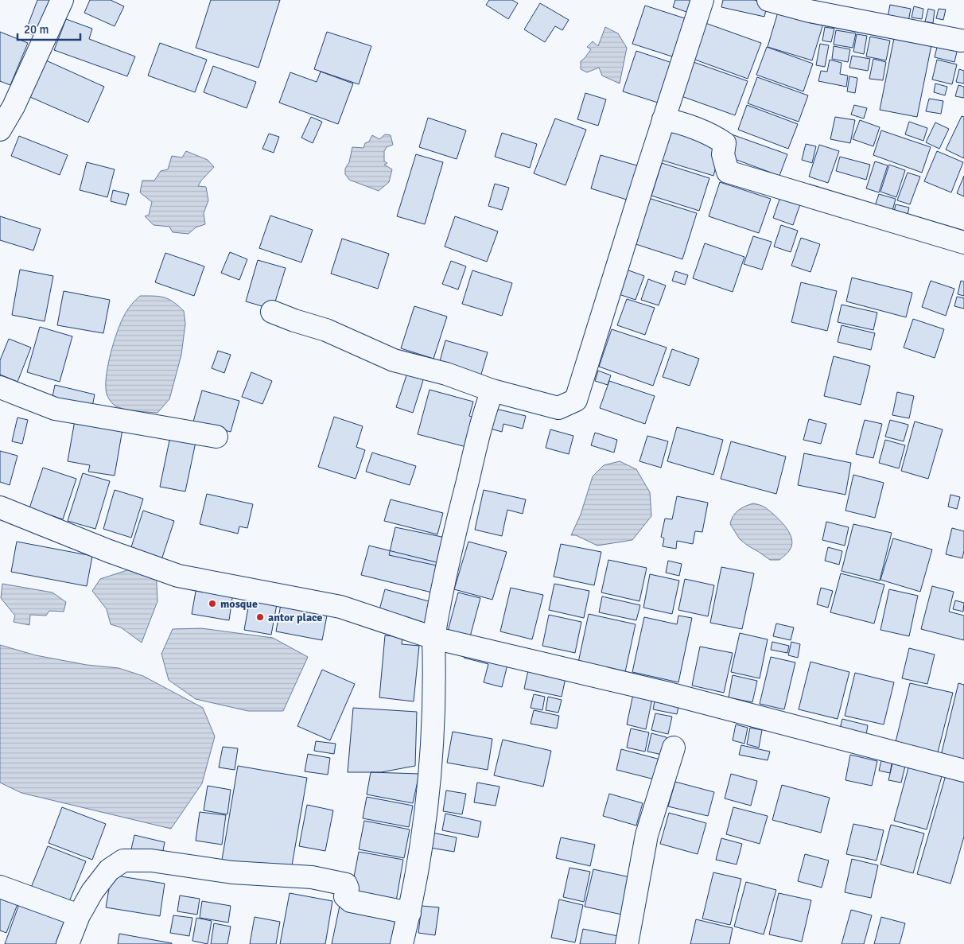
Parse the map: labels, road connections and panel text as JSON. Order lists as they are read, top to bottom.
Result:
{
  "places": ["mosque", "antor place"],
  "scale_bar": "20 m"
}
